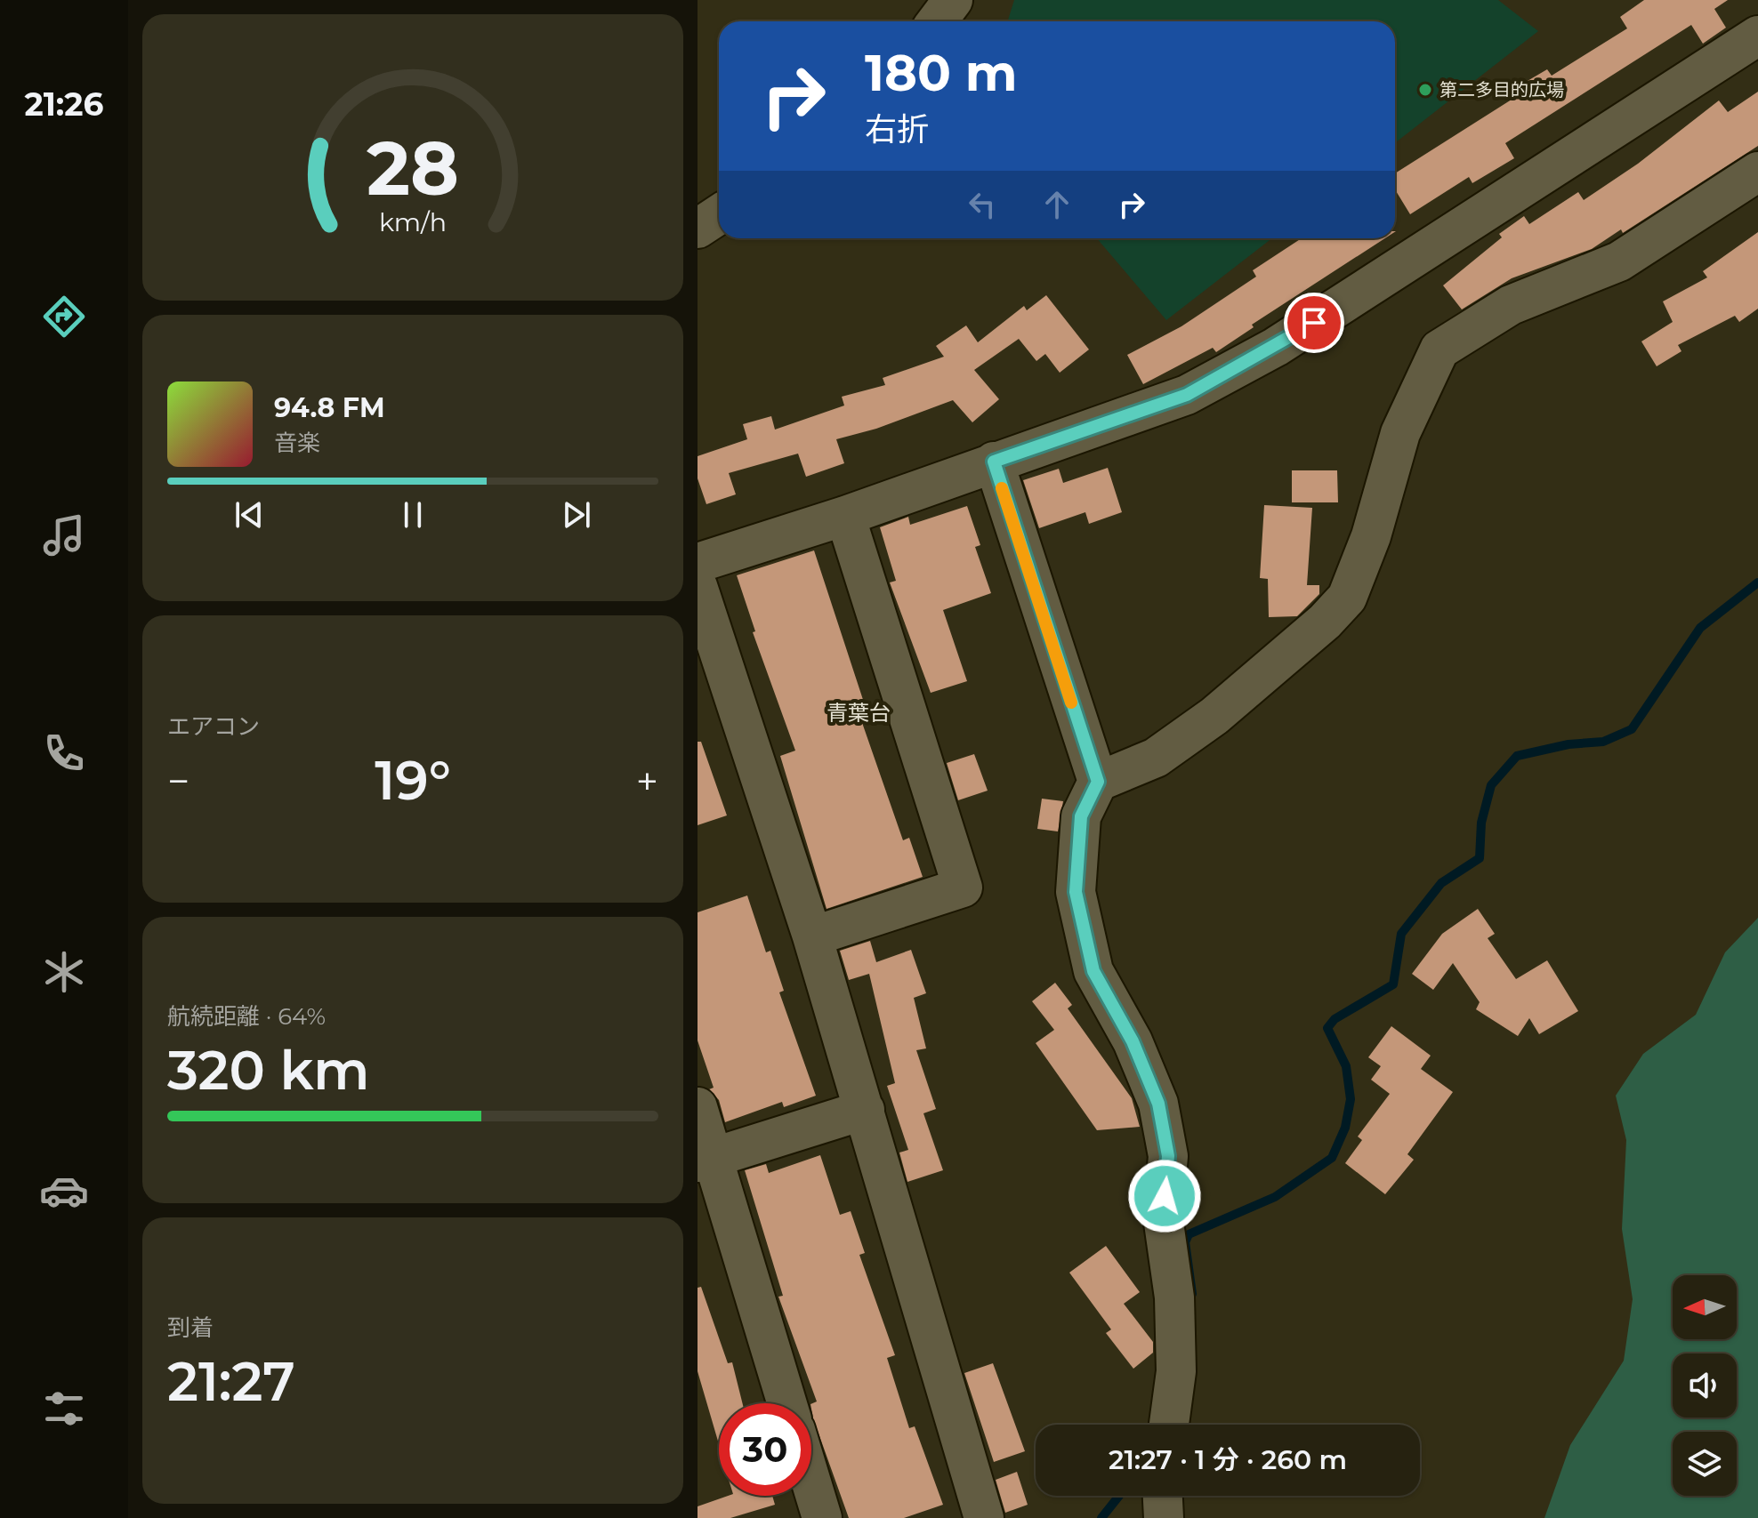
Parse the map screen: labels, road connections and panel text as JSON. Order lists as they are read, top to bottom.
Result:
{
  "districts": ["青葉台"],
  "places": ["第二多目的広場"],
  "north": "left",
  "page": {
    "tabs": "21:26",
    "turn": ["180 m", "右折"],
    "song": ["94.8 FM", "音楽"],
    "tile": [
      "エアコン",
      ["航続距離 · 64%", "320 km"],
      ["到着", "21:27"]
    ],
    "heat": ["−", "19°", "+"],
    "limit": "30",
    "trip": "21:27 · 1 分 · 260 m",
    "gauge": ["28", "km/h"]
  }
}
